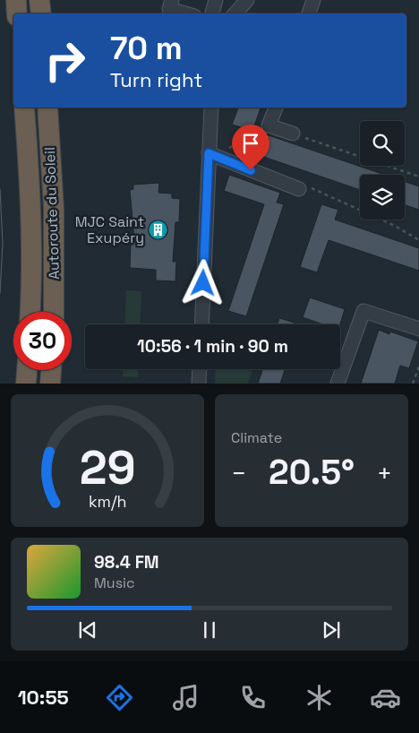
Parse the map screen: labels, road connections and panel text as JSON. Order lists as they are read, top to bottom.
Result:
{
  "streets": {
    "highway": ["Autoroute du Soleil"]
  },
  "places": {
    "building": ["MJC Saint Exupéry"]
  },
  "page": {
    "turn": ["70 m", "Turn right"],
    "limit": "30",
    "trip": "10:56 · 1 min · 90 m",
    "tile": "Climate",
    "heat": ["−", "20.5°", "+"],
    "song": ["98.4 FM", "Music"],
    "tabs": "10:55",
    "gauge": ["29", "km/h"]
  }
}
